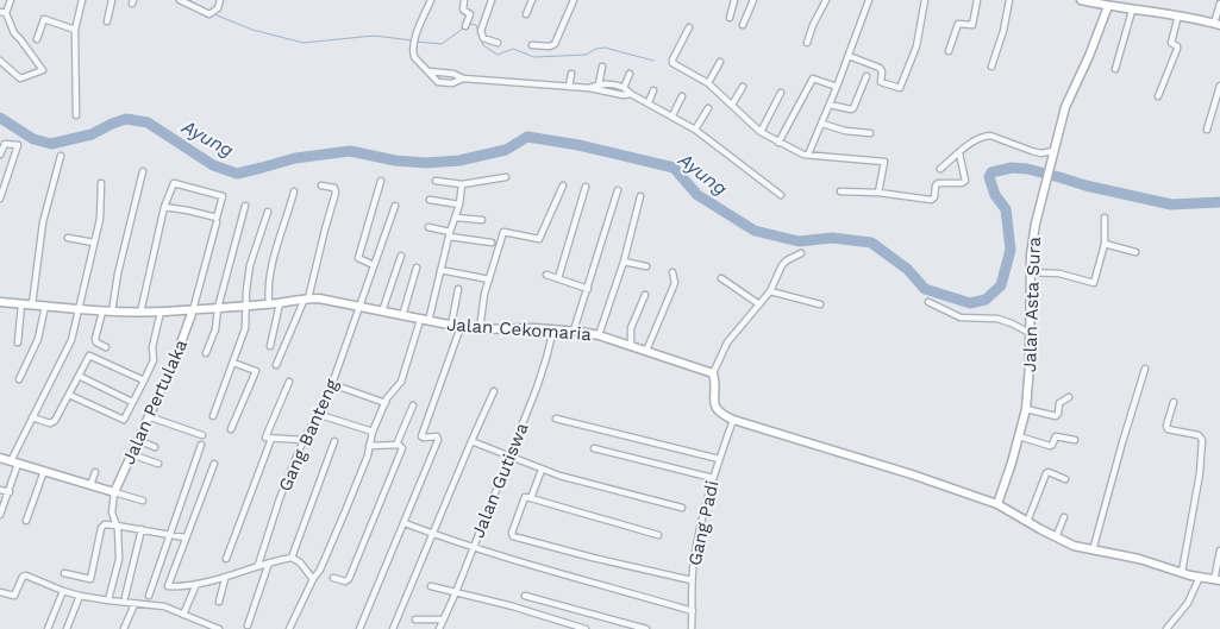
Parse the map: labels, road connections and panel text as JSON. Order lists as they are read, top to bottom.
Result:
{
  "streets": {
    "street": [
      "Jalan Asta Sura",
      "Jalan Cekomaria",
      "Jalan Pertulaka",
      "Gang Banteng",
      "Jalan Gutiswa",
      "Gang Padi"
    ]
  },
  "crossings": [
    ["Jalan Cekomaria", "Jalan Pertulaka"],
    ["Jalan Cekomaria", "Gang Banteng"],
    ["Jalan Cekomaria", "Jalan Gutiswa"]
  ],
  "water": ["Ayung"]
}
